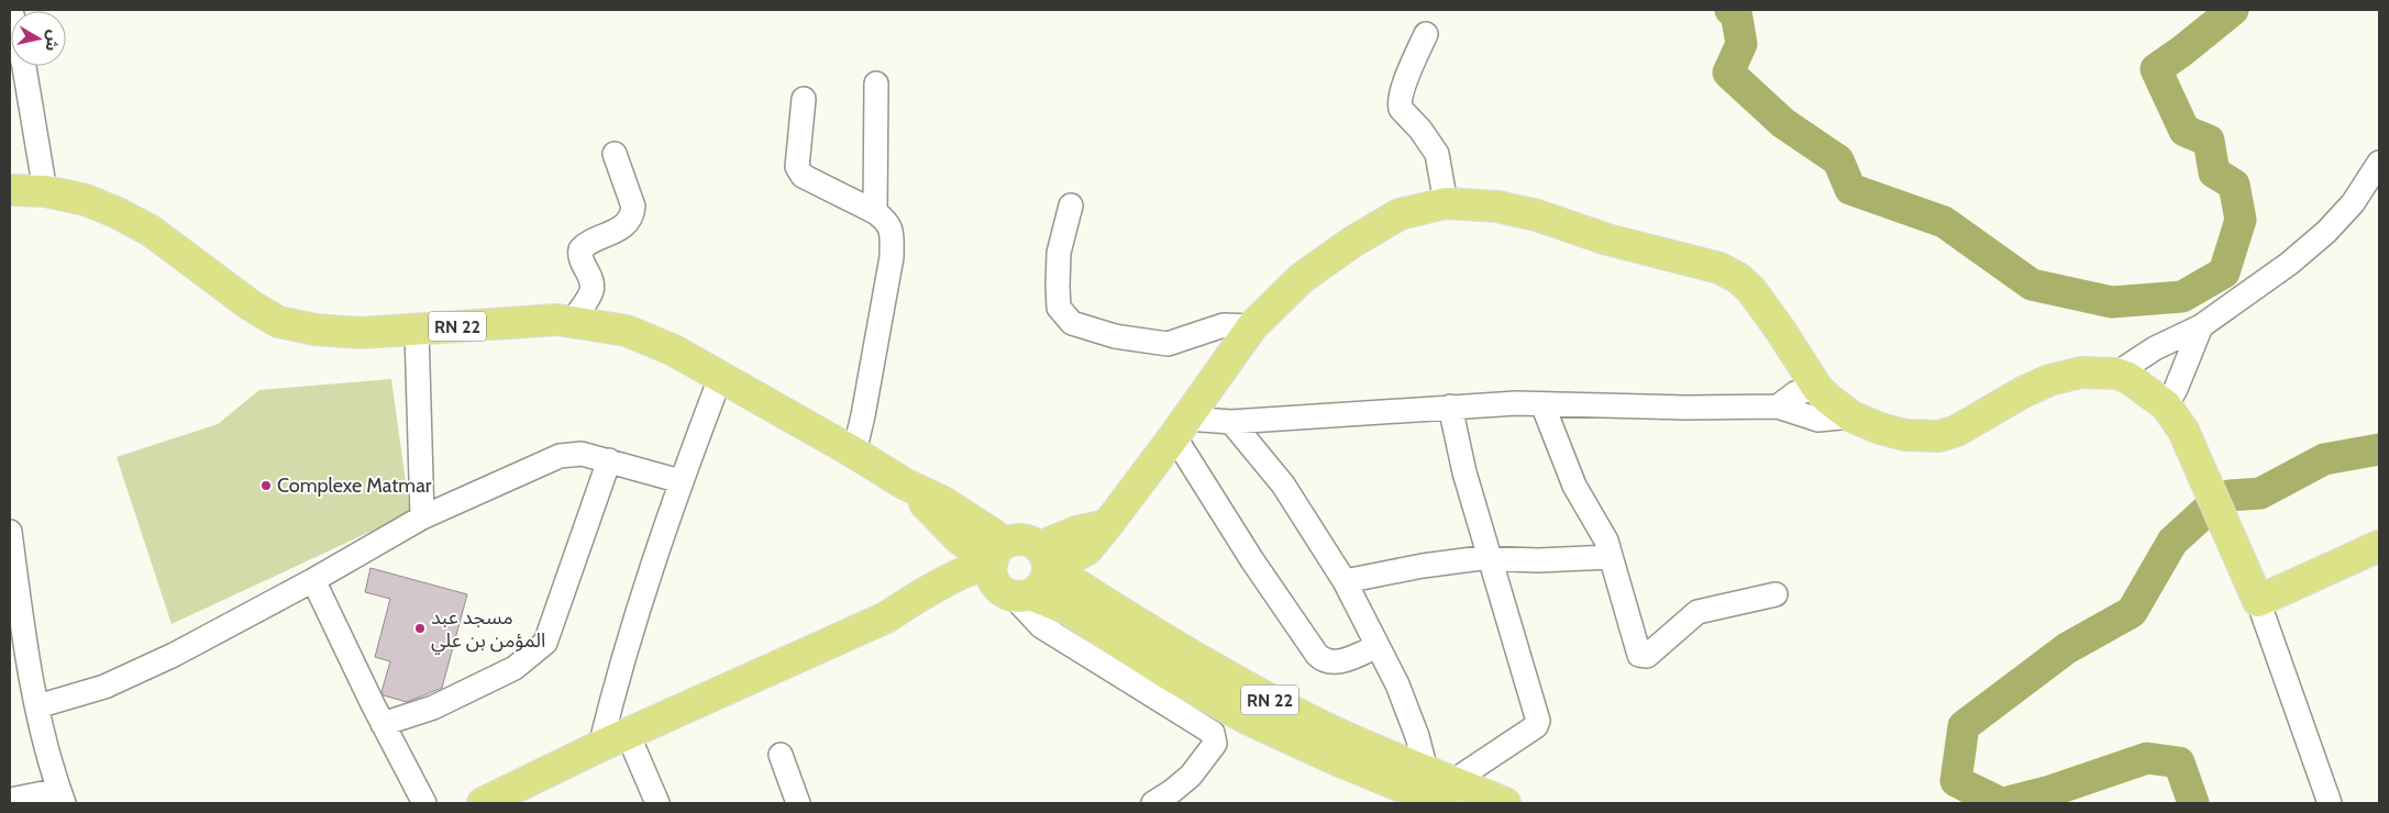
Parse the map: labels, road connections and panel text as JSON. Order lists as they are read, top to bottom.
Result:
{
  "streets": {
    "main road": ["RN 22"]
  },
  "places": ["Complexe Matmar", "مسجد عبد المؤمن بن علي"],
  "north": "right"
}
